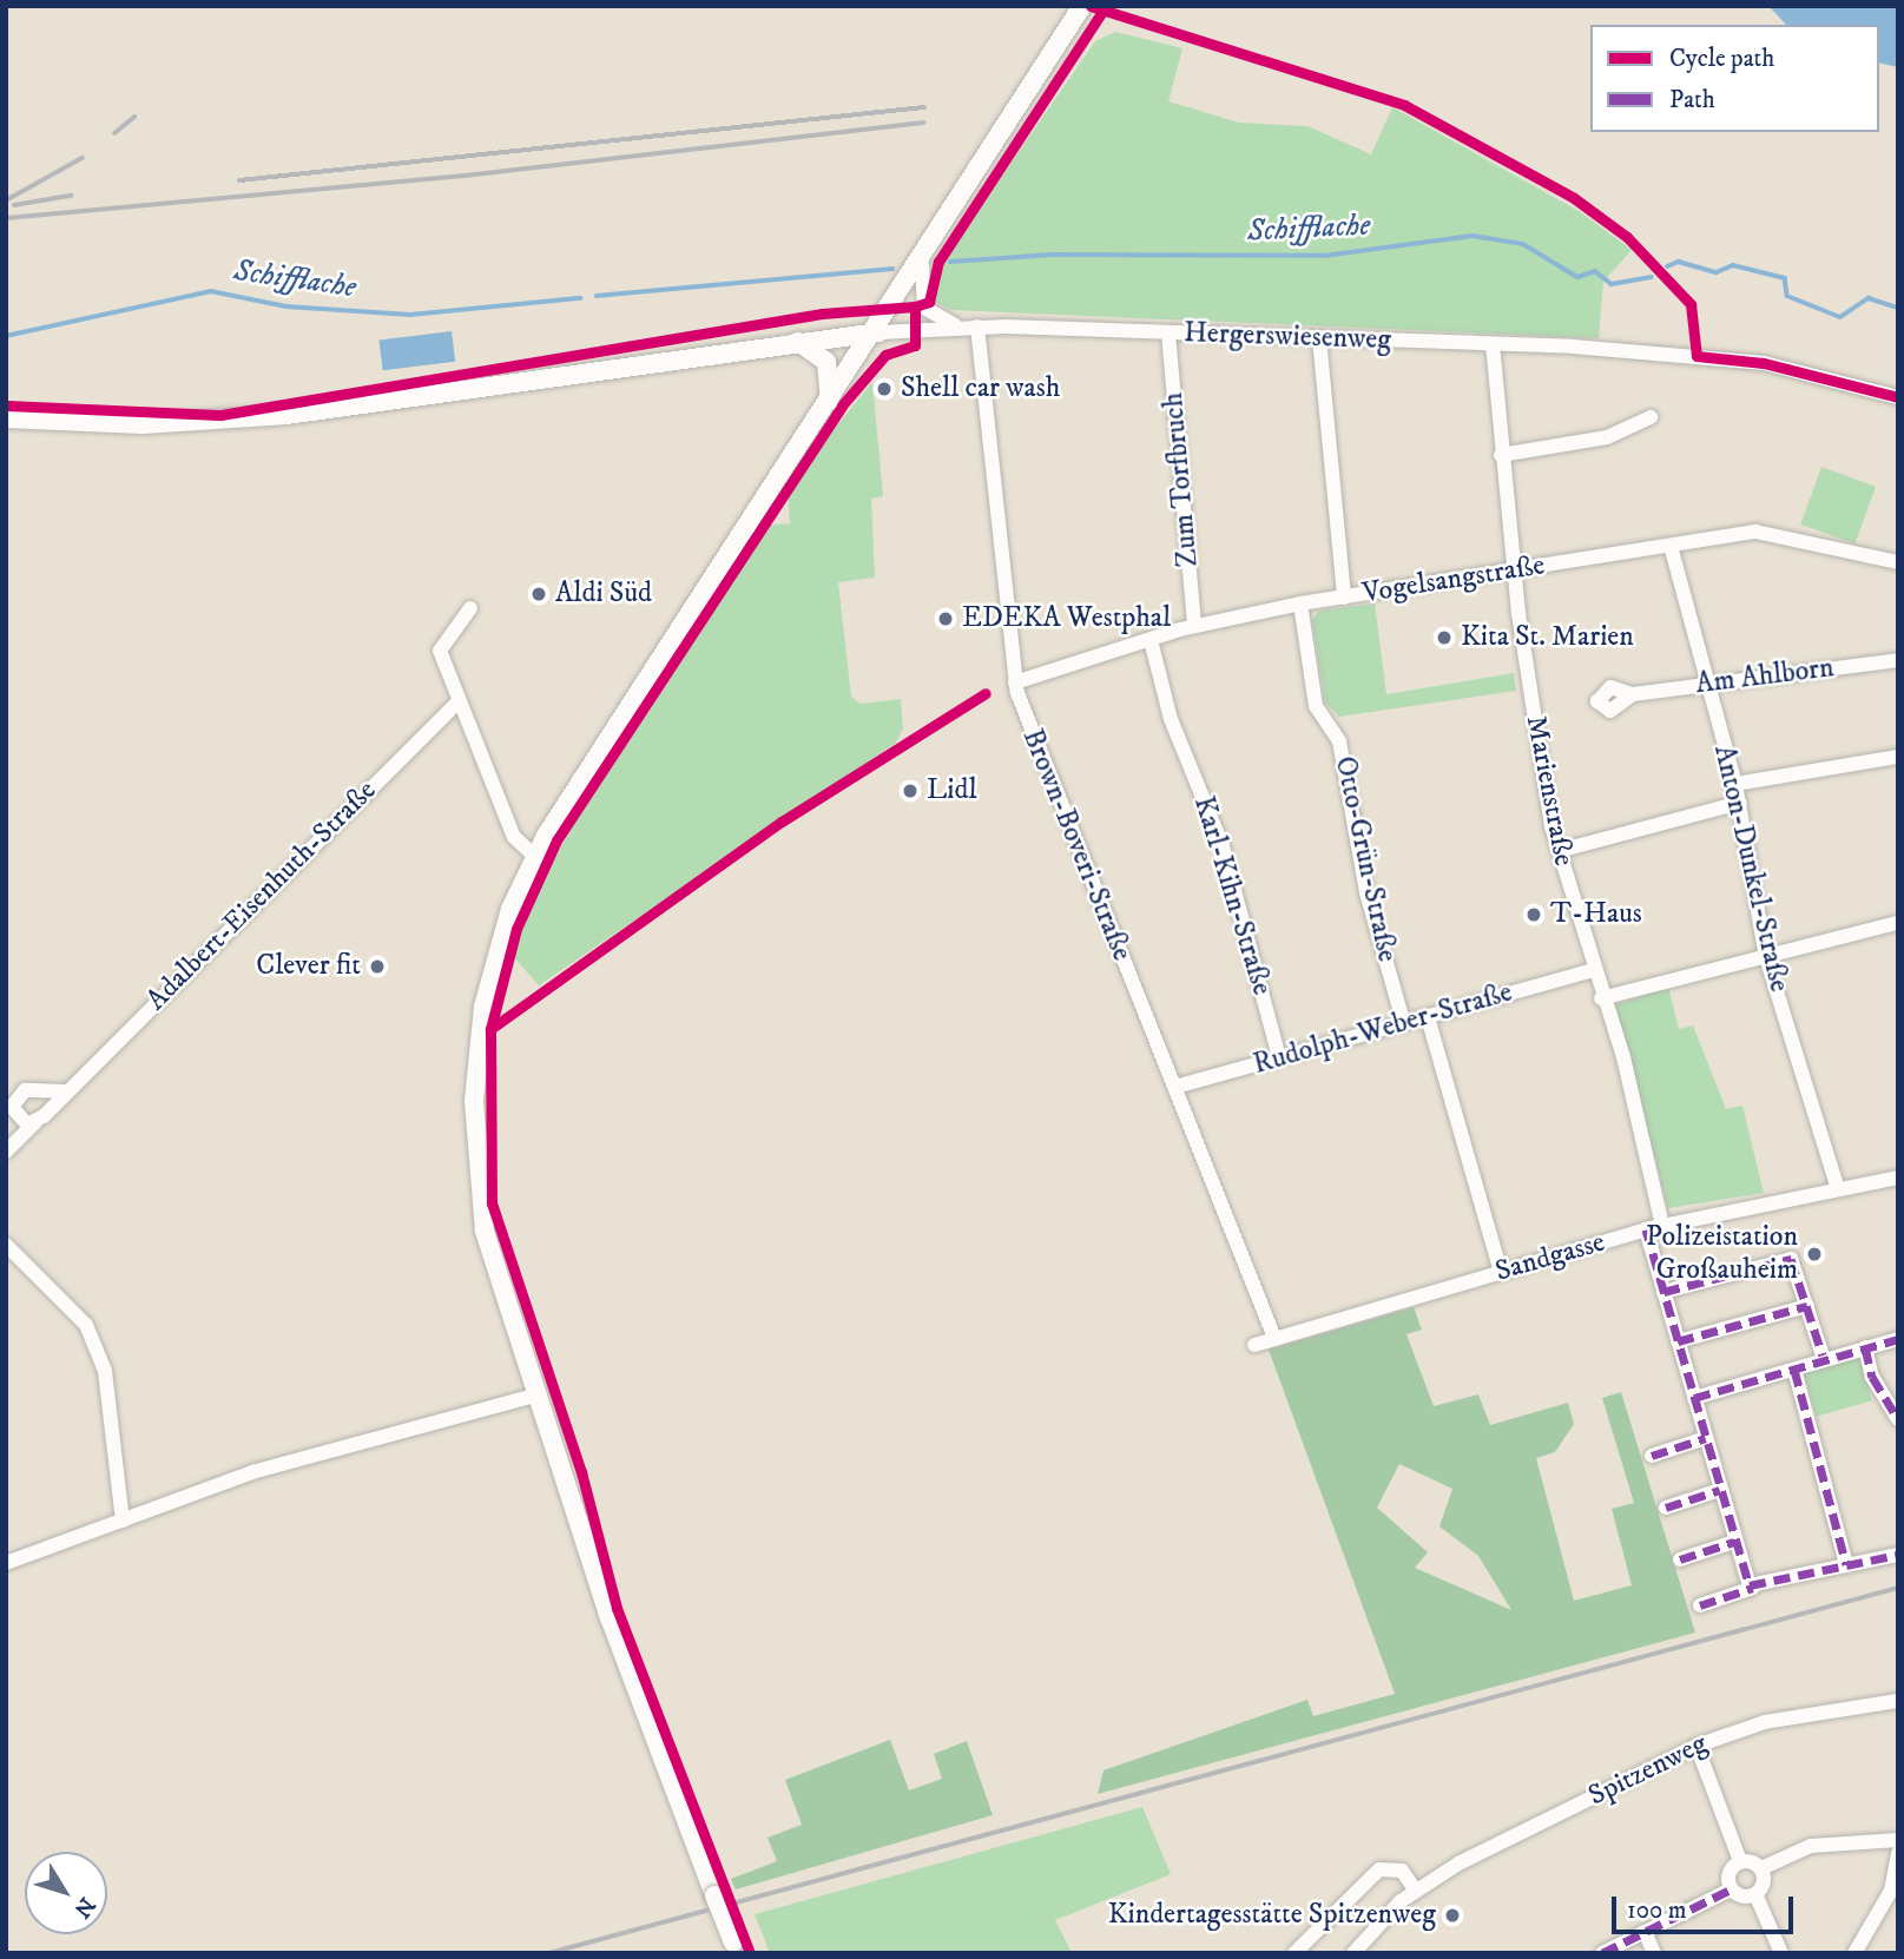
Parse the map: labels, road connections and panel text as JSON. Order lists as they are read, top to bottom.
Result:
{
  "streets": {
    "street": [
      "Hergerswiesenweg",
      "Zum Torfbruch",
      "Vogelsangstraße",
      "Am Ahlborn",
      "Marienstraße",
      "Brown-Boveri-Straße",
      "Otto-Grün-Straße",
      "Anton-Dunkel-Straße",
      "Adalbert-Eisenhuth-Straße",
      "Karl-Kihn-Straße",
      "Rudolph-Weber-Straße",
      "Sandgasse",
      "Spitzenweg"
    ]
  },
  "crossings": [
    ["Hergerswiesenweg", "Zum Torfbruch"],
    ["Hergerswiesenweg", "Marienstraße"],
    ["Hergerswiesenweg", "Brown-Boveri-Straße"],
    ["Zum Torfbruch", "Vogelsangstraße"],
    ["Vogelsangstraße", "Marienstraße"],
    ["Vogelsangstraße", "Brown-Boveri-Straße"],
    ["Vogelsangstraße", "Otto-Grün-Straße"],
    ["Vogelsangstraße", "Anton-Dunkel-Straße"],
    ["Vogelsangstraße", "Karl-Kihn-Straße"],
    ["Am Ahlborn", "Anton-Dunkel-Straße"],
    ["Marienstraße", "Rudolph-Weber-Straße"],
    ["Marienstraße", "Sandgasse"],
    ["Brown-Boveri-Straße", "Rudolph-Weber-Straße"],
    ["Brown-Boveri-Straße", "Sandgasse"],
    ["Otto-Grün-Straße", "Rudolph-Weber-Straße"],
    ["Anton-Dunkel-Straße", "Sandgasse"],
    ["Karl-Kihn-Straße", "Rudolph-Weber-Straße"]
  ],
  "water": ["Schifflache"],
  "places": [
    "Shell car wash",
    "Aldi Süd",
    "EDEKA Westphal",
    "Kita St. Marien",
    "Lidl",
    "T-Haus",
    "Clever fit",
    "Polizeistation Großauheim",
    "Kindertagesstätte Spitzenweg"
  ],
  "legend": ["Cycle path", "Path"],
  "scale_bar": "100 m",
  "north": "bottom right"
}
